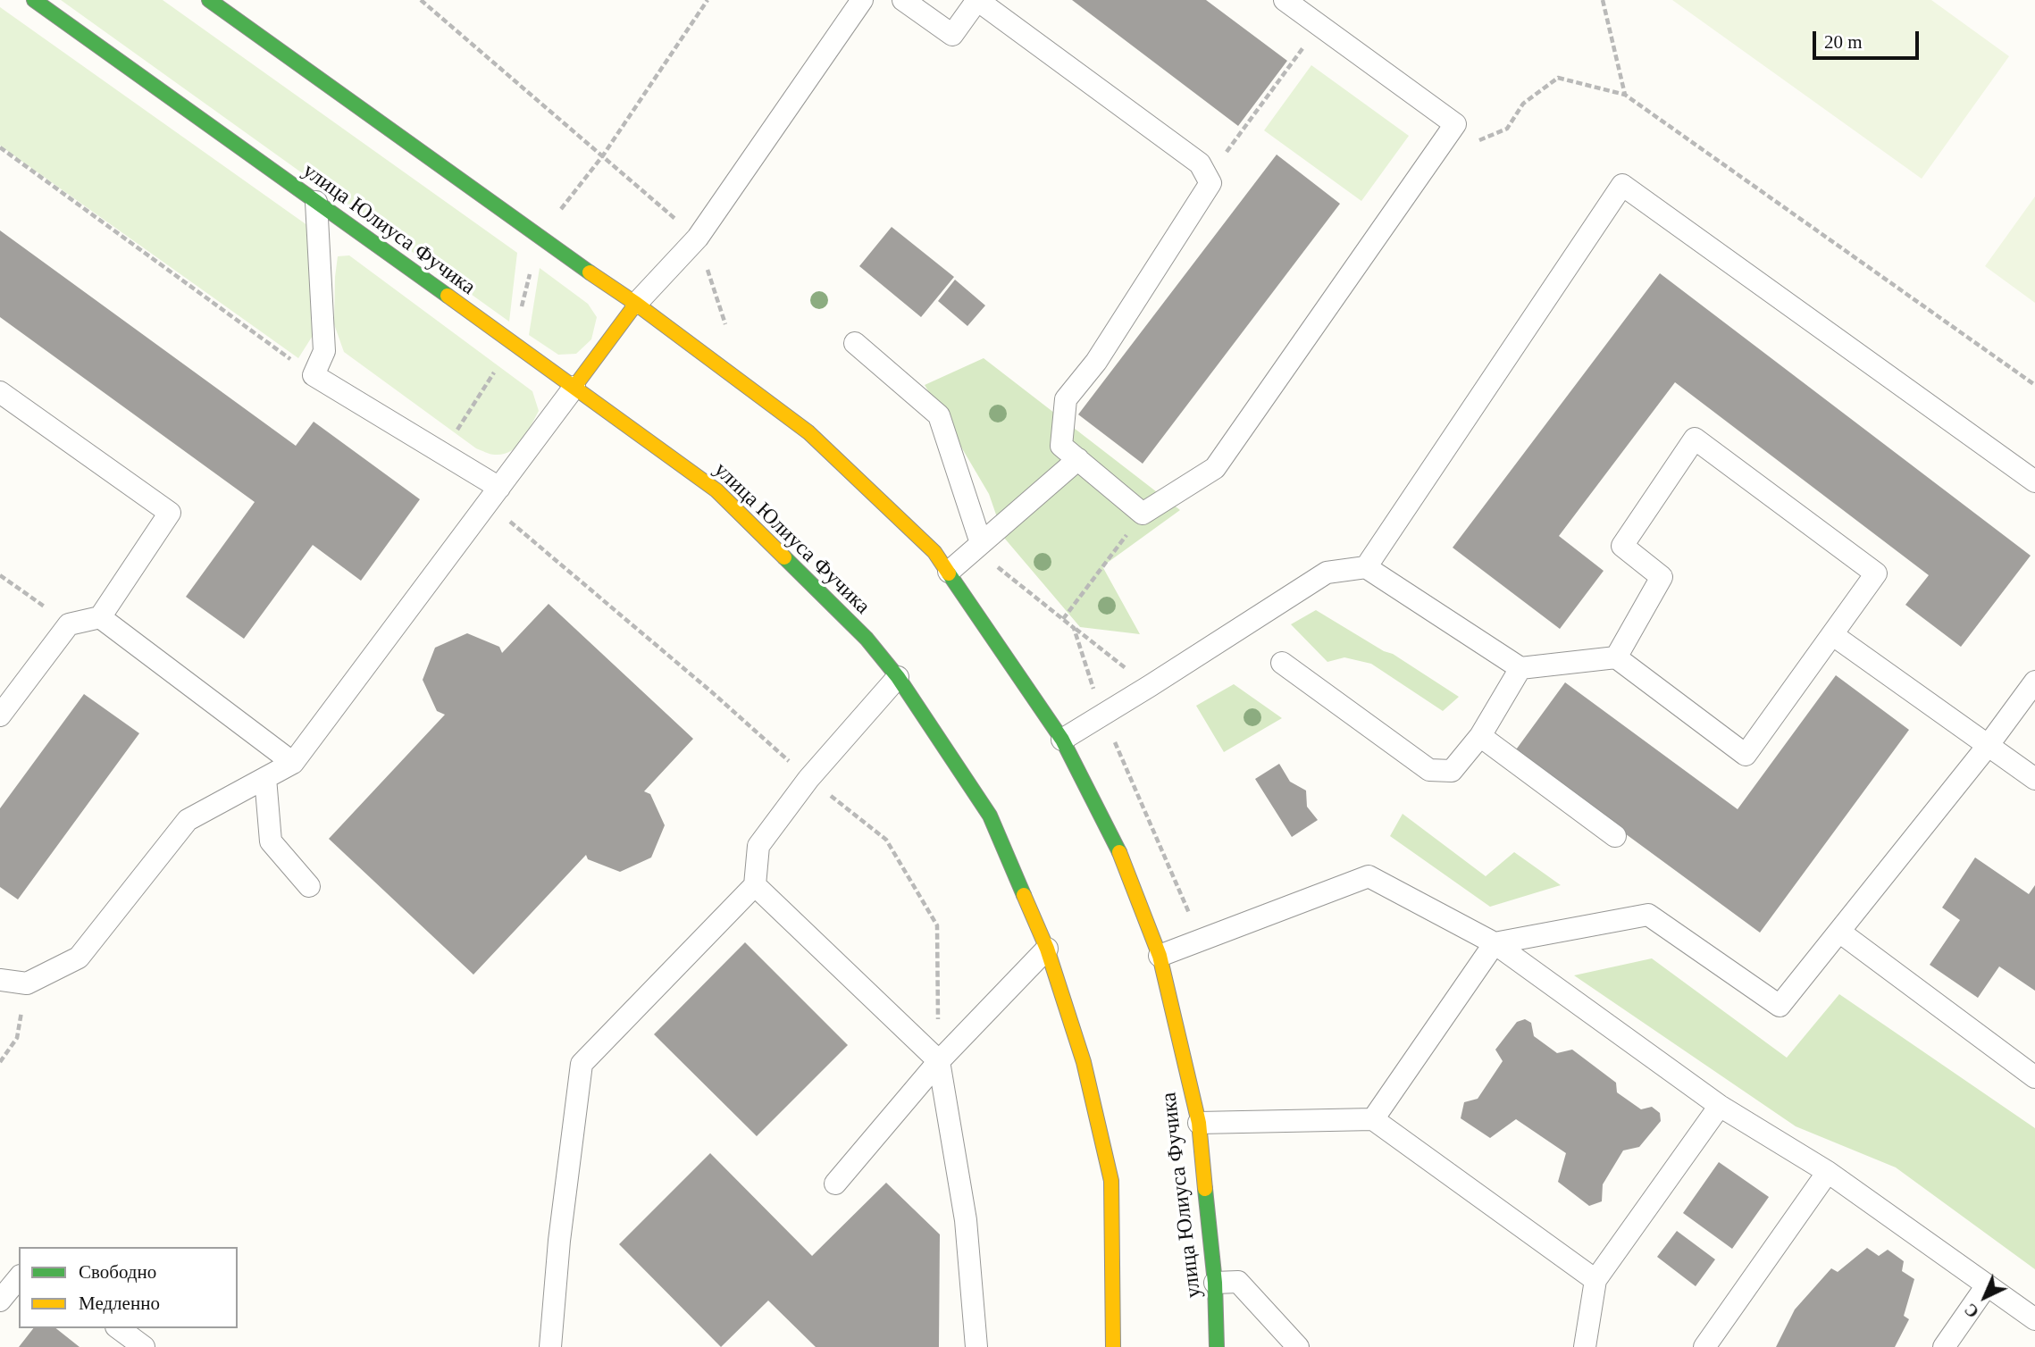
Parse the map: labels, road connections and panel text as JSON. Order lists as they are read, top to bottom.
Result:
{
  "streets": {
    "main road": ["улица Юлиуса Фучика"]
  },
  "legend": ["Свободно", "Медленно"],
  "scale_bar": "20 m",
  "north": "bottom left"
}
